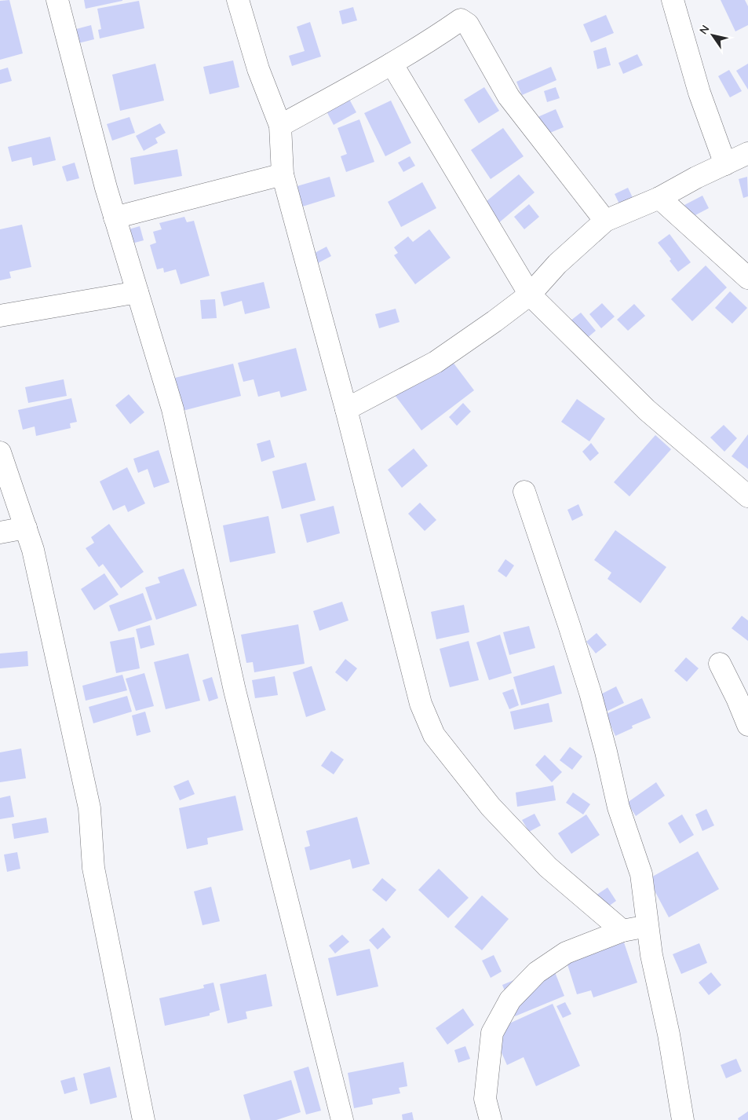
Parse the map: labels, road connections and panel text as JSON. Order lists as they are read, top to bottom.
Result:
{
  "north": "top left"
}
